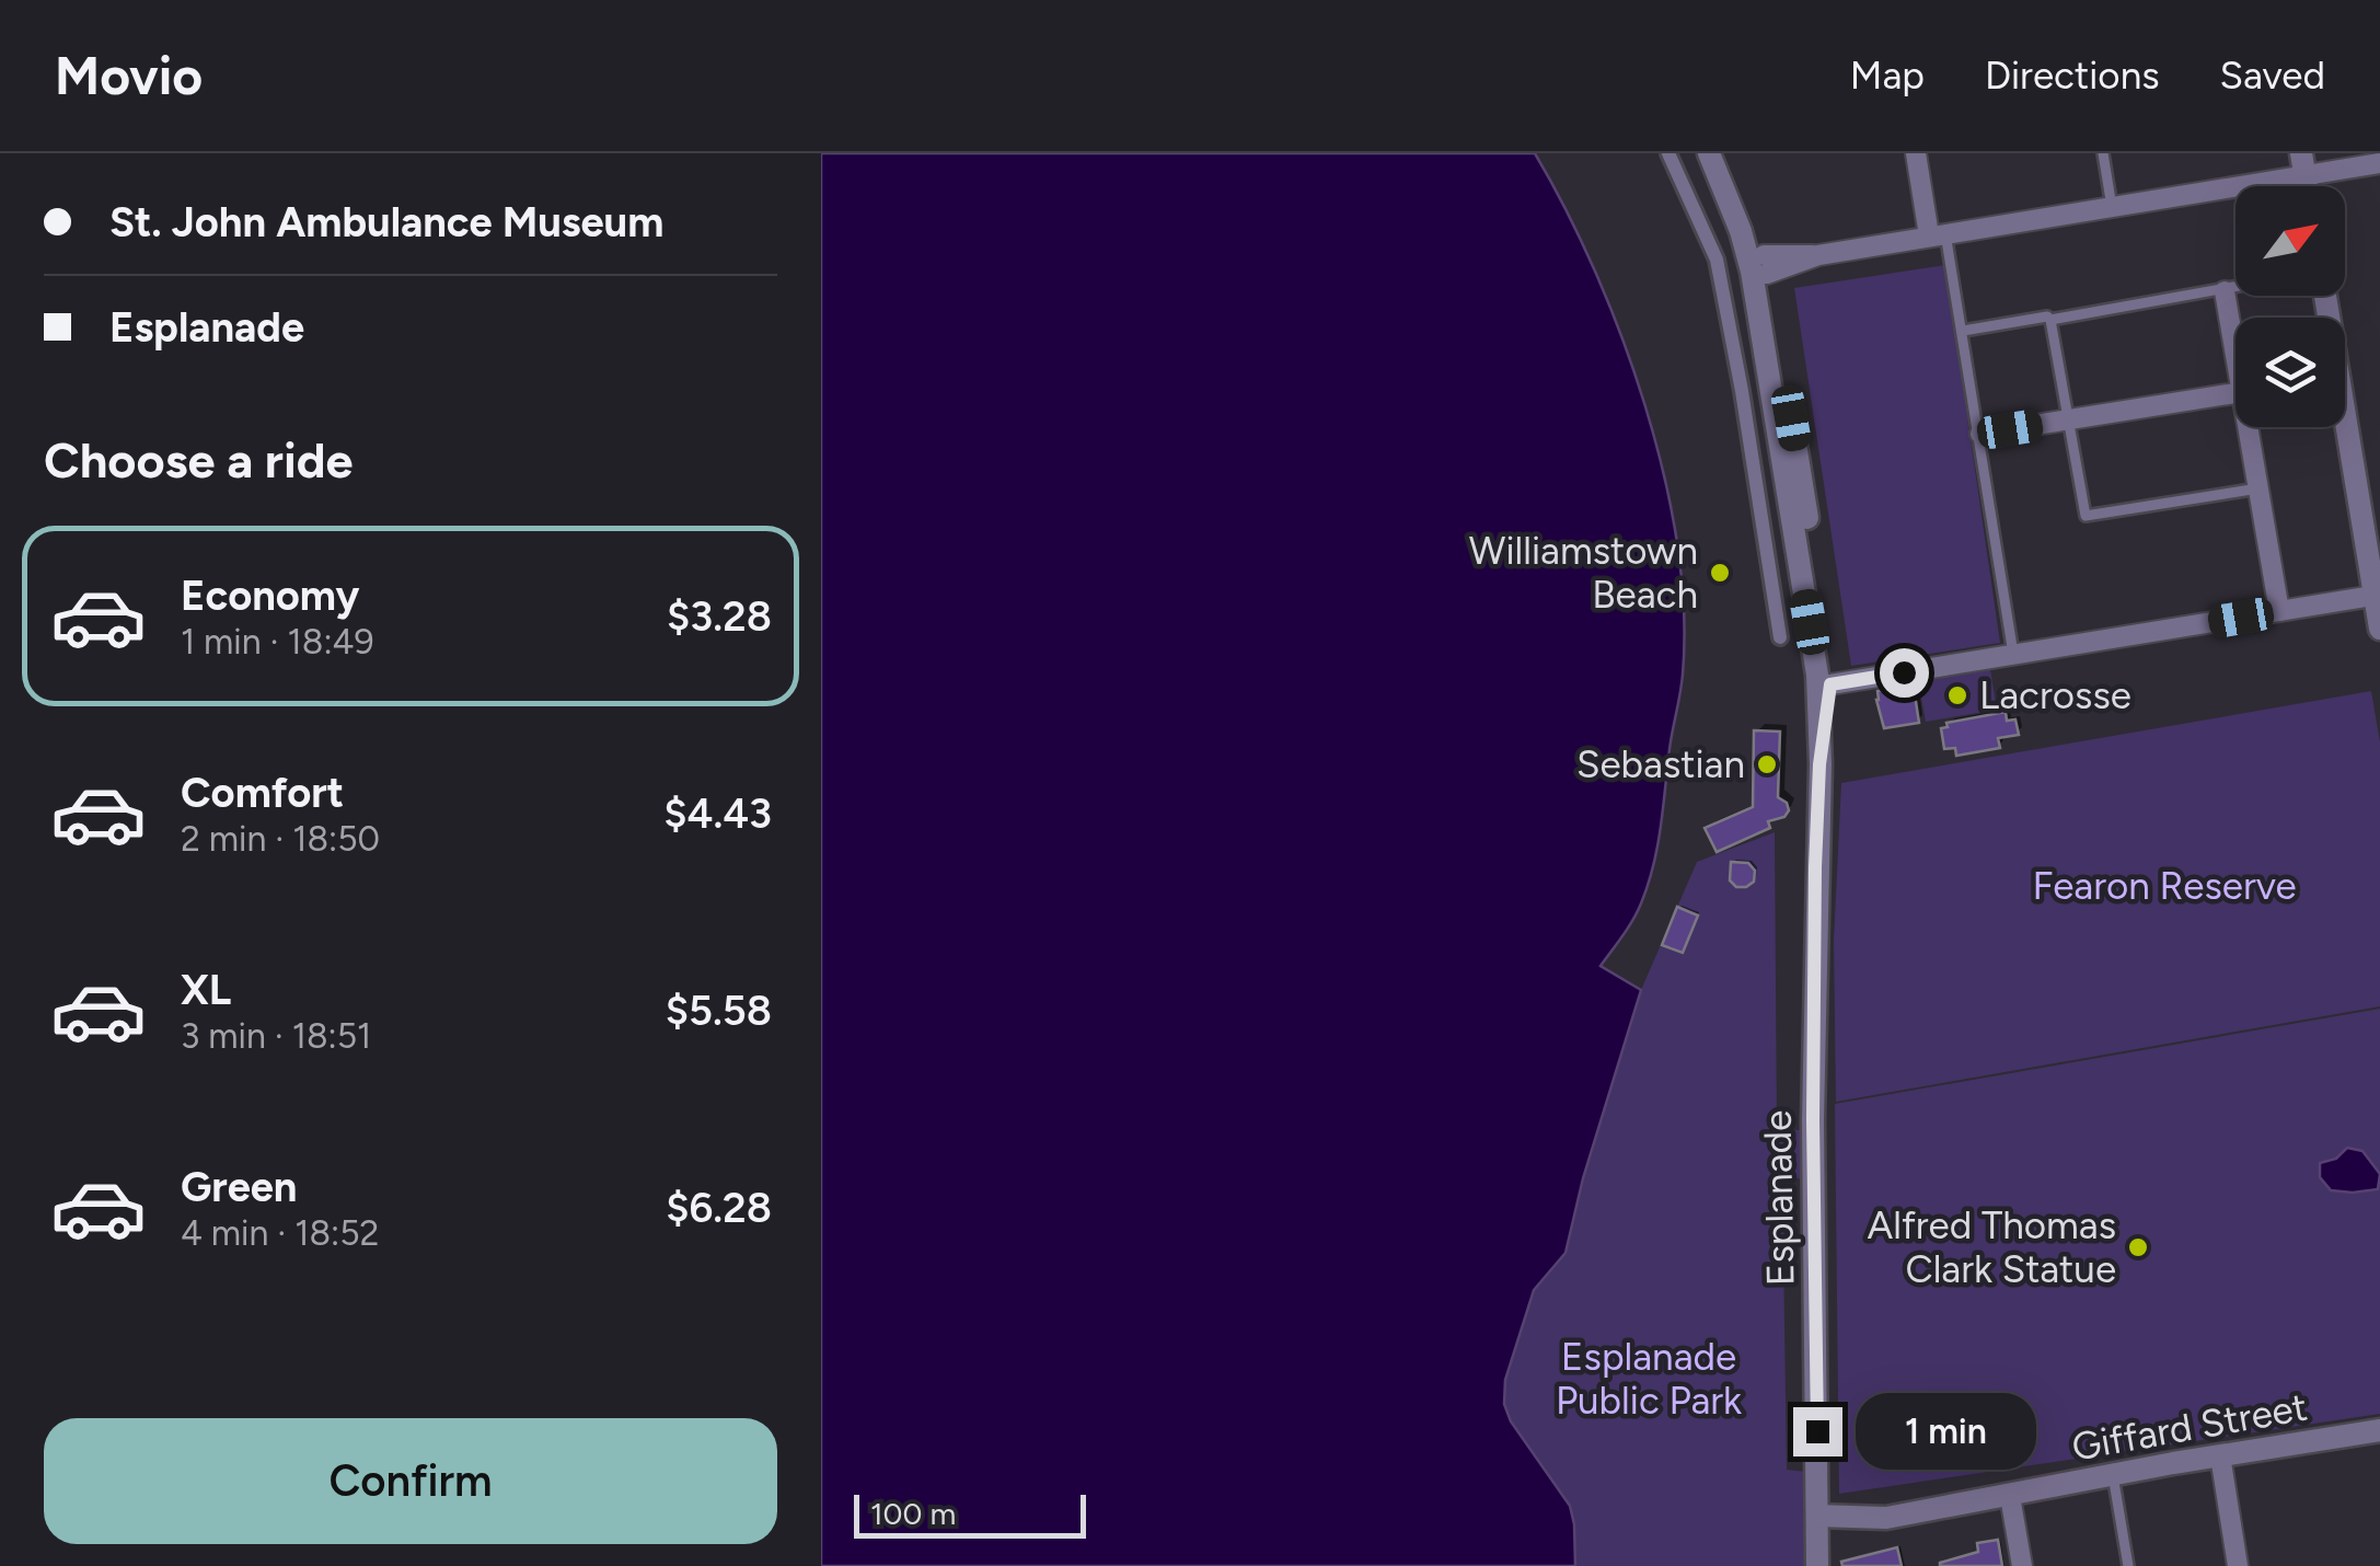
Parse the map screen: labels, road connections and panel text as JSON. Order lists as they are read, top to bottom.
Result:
{
  "streets": {
    "street": ["Esplanade", "Giffard Street"]
  },
  "crossings": [
    ["Esplanade", "Giffard Street"]
  ],
  "parks": ["Fearon Reserve", "Esplanade Public Park"],
  "places": [
    "Williamstown Beach",
    "Lacrosse",
    "Sebastian",
    "Alfred Thomas Clark Statue"
  ],
  "scale_bar": "100 m",
  "north": "top right",
  "page": {
    "header": "Movio",
    "nav": ["Map", "Directions", "Saved"],
    "banner": ["St. John Ambulance Museum", "Esplanade"],
    "heading": "Choose a ride",
    "list": [
      {
        "name": "Economy",
        "note": "1 min · 18:49",
        "value": "$3.28"
      },
      {
        "name": "Comfort",
        "note": "2 min · 18:50",
        "value": "$4.43"
      },
      {
        "name": "XL",
        "note": "3 min · 18:51",
        "value": "$5.58"
      },
      {
        "name": "Green",
        "note": "4 min · 18:52",
        "value": "$6.28"
      }
    ],
    "bubble": "1 min",
    "buttons": "Confirm",
    "scale": "100 m"
  }
}
